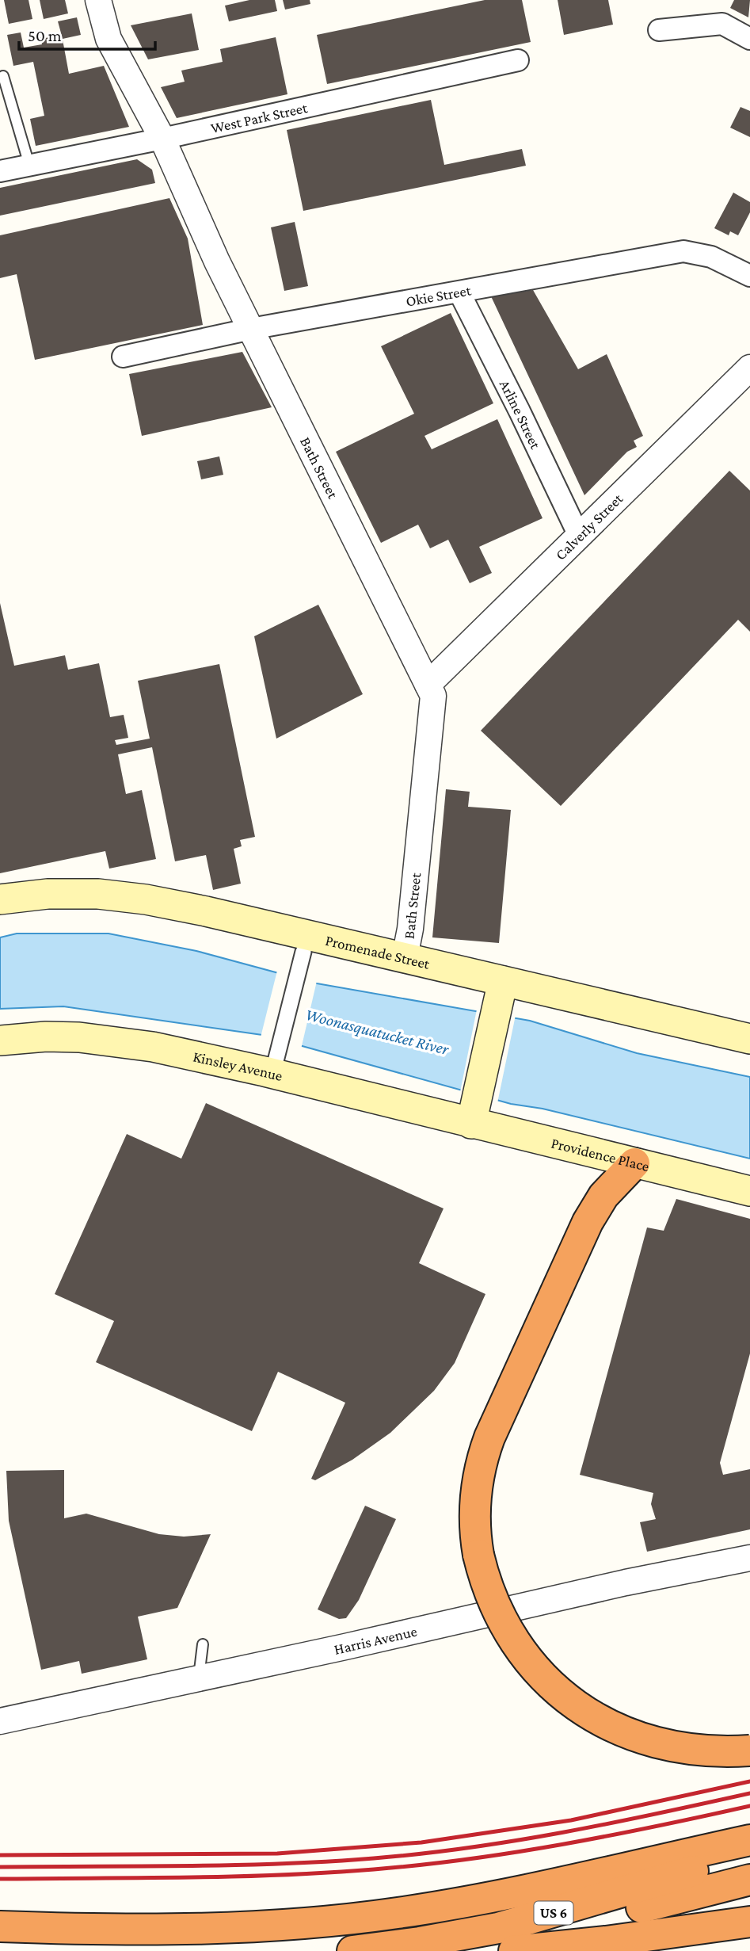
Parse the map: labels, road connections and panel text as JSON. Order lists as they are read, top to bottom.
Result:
{
  "streets": {
    "highway": ["US 6"],
    "main road": ["Promenade Street", "Kinsley Avenue", "Providence Place"],
    "street": [
      "West Park Street",
      "Okie Street",
      "Arline Street",
      "Bath Street",
      "Calverly Street",
      "Harris Avenue"
    ]
  },
  "crossings": [
    ["West Park Street", "Bath Street"],
    ["Okie Street", "Arline Street"],
    ["Okie Street", "Bath Street"],
    ["Arline Street", "Calverly Street"],
    ["Bath Street", "Calverly Street"],
    ["Bath Street", "Promenade Street"],
    ["Kinsley Avenue", "Providence Place"]
  ],
  "water": ["Woonasquatucket River"],
  "scale_bar": "50 m"
}
